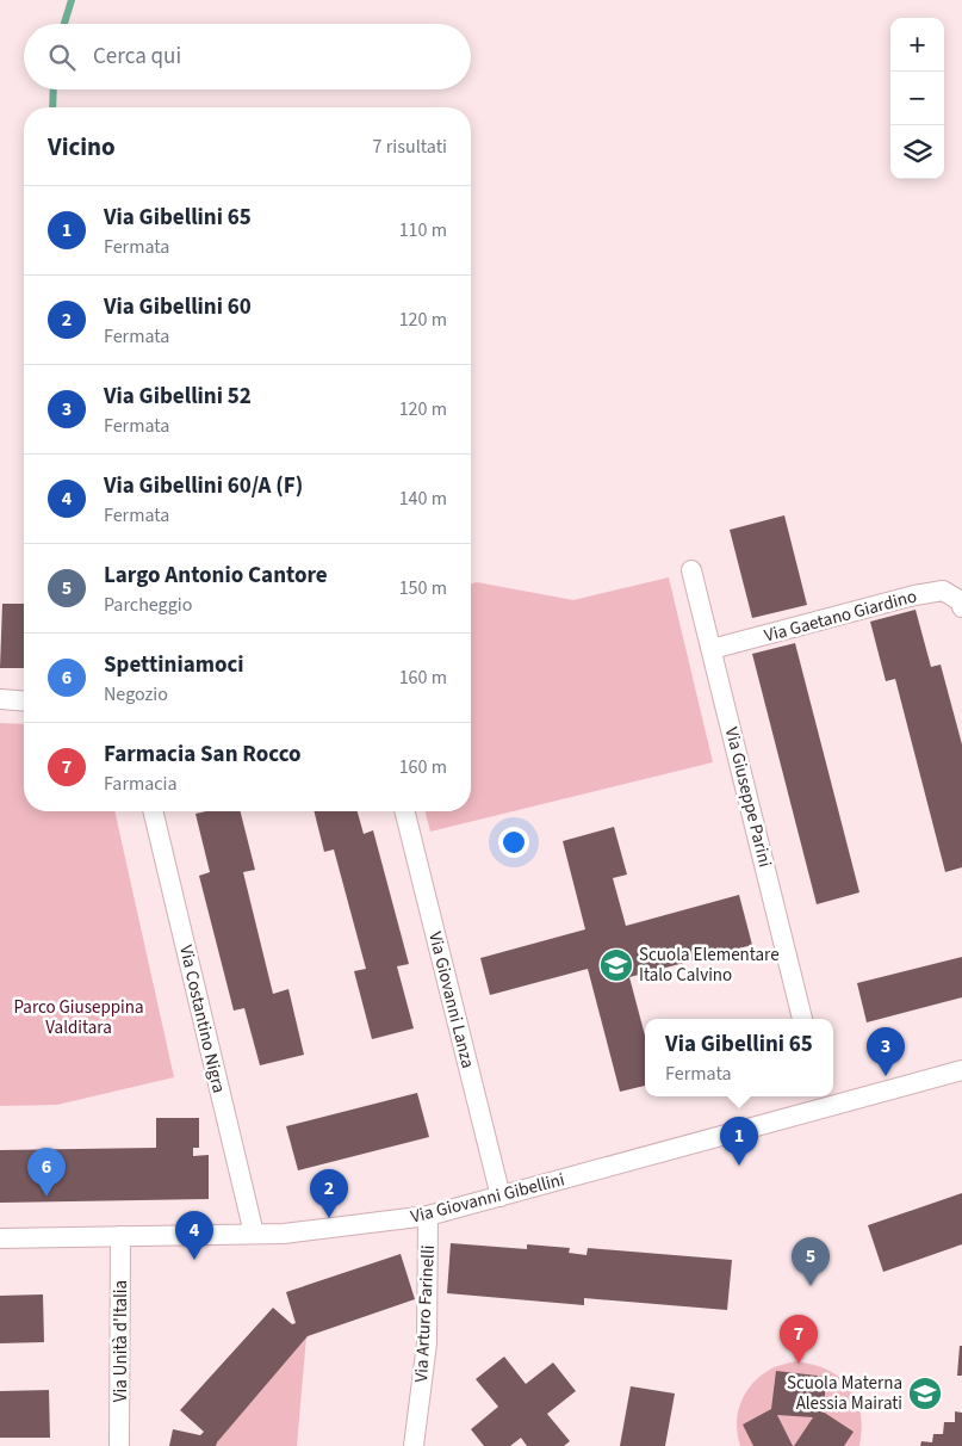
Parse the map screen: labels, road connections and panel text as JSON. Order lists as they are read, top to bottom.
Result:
{
  "streets": {
    "street": [
      "Via Gaetano Giardino",
      "Via Giuseppe Parini",
      "Via Giovanni Lanza",
      "Via Costantino Nigra",
      "Via Giovanni Gibellini",
      "Via Arturo Farinelli",
      "Via Unità d'Italia"
    ]
  },
  "crossings": [
    ["Via Gaetano Giardino", "Via Giuseppe Parini"],
    ["Via Giovanni Lanza", "Via Giovanni Gibellini"],
    ["Via Costantino Nigra", "Via Giovanni Gibellini"],
    ["Via Giovanni Gibellini", "Via Arturo Farinelli"],
    ["Via Giovanni Gibellini", "Via Unità d'Italia"]
  ],
  "parks": ["Parco Giuseppina Valditara"],
  "places": {
    "school or university": ["Scuola Elementare Italo Calvino", "Scuola Materna Alessia Mairati"]
  },
  "page": {
    "map_buttons": ["+", "−"],
    "search": "Cerca qui",
    "heading": ["Vicino", "7 risultati"],
    "list": [
      {
        "mark": "1",
        "name": "Via Gibellini 65",
        "note": "Fermata",
        "value": "110 m"
      },
      {
        "mark": "2",
        "name": "Via Gibellini 60",
        "note": "Fermata",
        "value": "120 m"
      },
      {
        "mark": "3",
        "name": "Via Gibellini 52",
        "note": "Fermata",
        "value": "120 m"
      },
      {
        "mark": "4",
        "name": "Via Gibellini 60/A (F)",
        "note": "Fermata",
        "value": "140 m"
      },
      {
        "mark": "5",
        "name": "Largo Antonio Cantore",
        "note": "Parcheggio",
        "value": "150 m"
      },
      {
        "mark": "6",
        "name": "Spettiniamoci",
        "note": "Negozio",
        "value": "160 m"
      },
      {
        "mark": "7",
        "name": "Farmacia San Rocco",
        "note": "Farmacia",
        "value": "160 m"
      }
    ],
    "popup": ["Via Gibellini 65", "Fermata"],
    "pins": [
      "3",
      "1",
      "6",
      "2",
      "4",
      "5",
      "7"
    ]
  }
}
